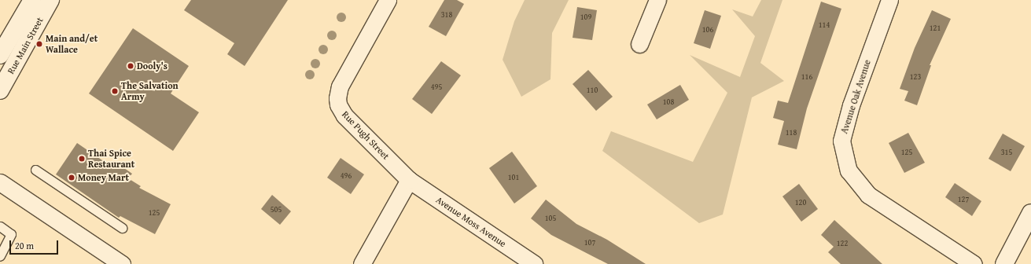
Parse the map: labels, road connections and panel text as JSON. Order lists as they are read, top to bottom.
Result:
{
  "streets": {
    "main road": ["Rue Main Street"],
    "street": ["Avenue Oak Avenue", "Rue Pugh Street", "Avenue Moss Avenue"]
  },
  "crossings": [
    ["Rue Pugh Street", "Avenue Moss Avenue"]
  ],
  "places": [
    "Main and/et Wallace",
    "Dooly's",
    "The Salvation Army",
    "Thai Spice Restaurant",
    "Money Mart"
  ],
  "house_numbers": [
    "318",
    "109",
    "114",
    "121",
    "106",
    "116",
    "123",
    "495",
    "110",
    "108",
    "118",
    "125",
    "315",
    "496",
    "101",
    "127",
    "120",
    "505",
    "125",
    "105",
    "107",
    "122"
  ],
  "scale_bar": "20 m"
}
